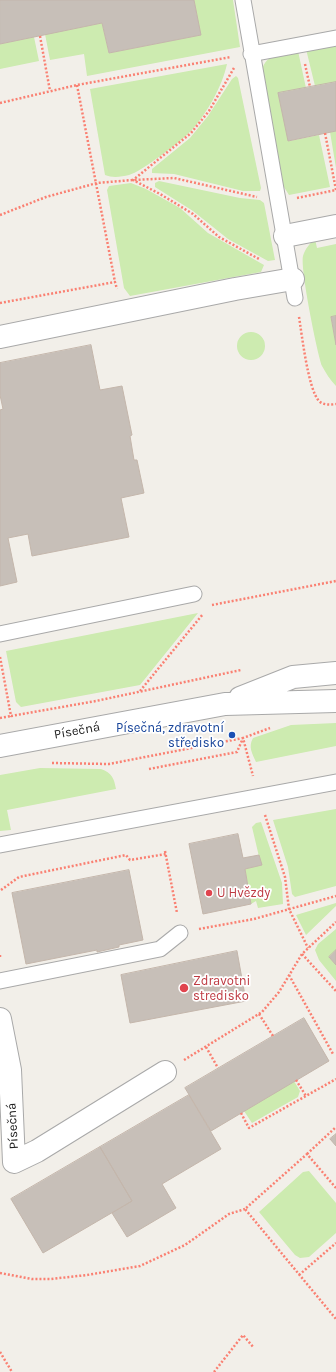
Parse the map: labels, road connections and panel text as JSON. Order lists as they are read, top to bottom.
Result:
{
  "streets": {
    "street": ["Písečná"]
  },
  "places": ["Písečná, zdravotní středisko", "U Hvězdy", "Zdravotni stredisko"]
}
